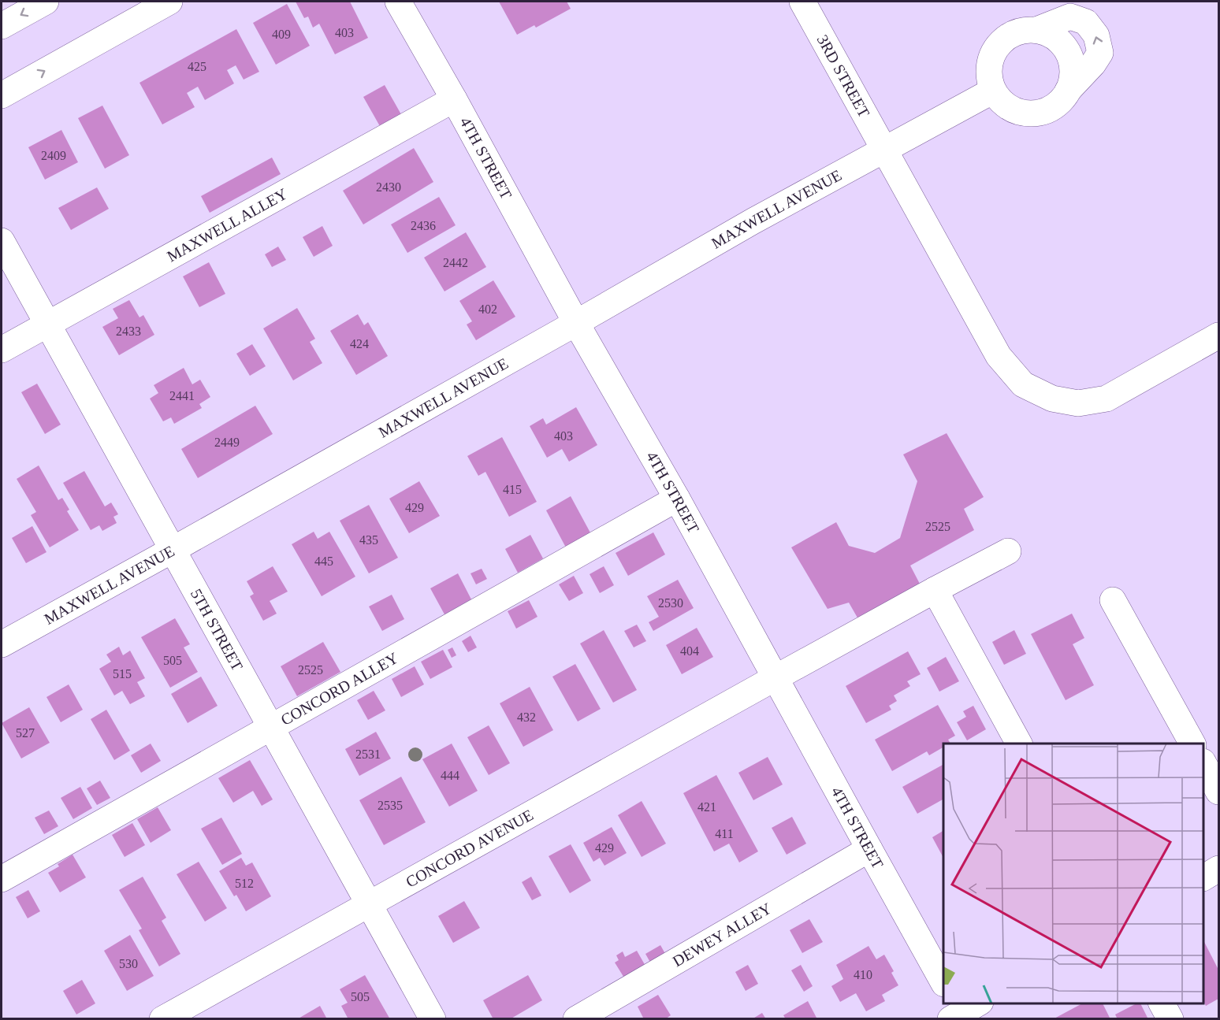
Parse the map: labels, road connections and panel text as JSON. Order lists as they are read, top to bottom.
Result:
{
  "streets": {
    "street": [
      "3RD STREET",
      "4TH STREET",
      "MAXWELL AVENUE",
      "MAXWELL ALLEY",
      "5TH STREET",
      "CONCORD ALLEY",
      "CONCORD AVENUE",
      "DEWEY ALLEY"
    ]
  },
  "crossings": [
    ["3RD STREET", "MAXWELL AVENUE"],
    ["4TH STREET", "MAXWELL AVENUE"],
    ["4TH STREET", "MAXWELL ALLEY"],
    ["4TH STREET", "CONCORD ALLEY"],
    ["4TH STREET", "CONCORD AVENUE"],
    ["4TH STREET", "DEWEY ALLEY"],
    ["MAXWELL AVENUE", "5TH STREET"],
    ["MAXWELL ALLEY", "5TH STREET"],
    ["5TH STREET", "CONCORD ALLEY"],
    ["5TH STREET", "CONCORD AVENUE"]
  ],
  "house_numbers": [
    "403",
    "409",
    "425",
    "2409",
    "2430",
    "2436",
    "2442",
    "402",
    "2433",
    "424",
    "2441",
    "403",
    "2449",
    "415",
    "429",
    "2525",
    "435",
    "445",
    "2530",
    "404",
    "505",
    "2525",
    "515",
    "432",
    "527",
    "2531",
    "444",
    "2535",
    "421",
    "411",
    "429",
    "512",
    "530",
    "410",
    "505"
  ]
}
